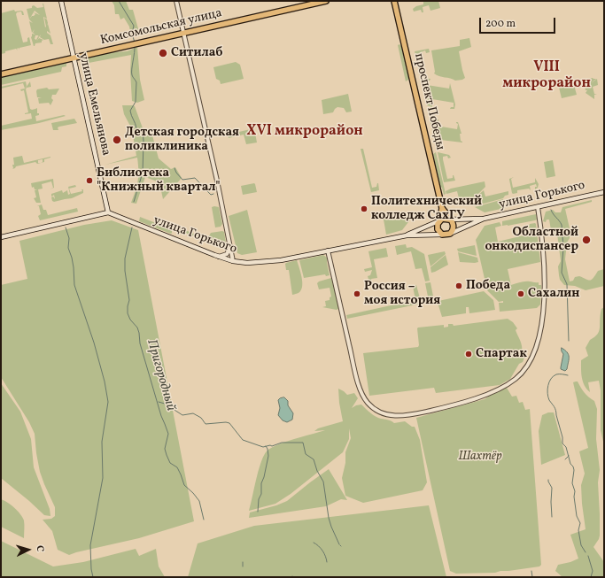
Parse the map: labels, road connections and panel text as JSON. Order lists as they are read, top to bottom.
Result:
{
  "streets": {
    "main road": [
      "Комсомольская улица",
      "проспект Победы",
      "улица Емельянова",
      "улица Горького"
    ]
  },
  "crossings": [
    ["Комсомольская улица", "улица Емельянова"],
    ["проспект Победы", "улица Горького"],
    ["улица Емельянова", "улица Горького"]
  ],
  "districts": ["VIII микрорайон", "XVI микрорайон"],
  "water": ["Пригородный"],
  "parks": ["Шахтёр"],
  "places": [
    "Ситилаб",
    "Детская городская поликлиника",
    "Библиотека \"Книжный квартал\"",
    "Политехнический колледж СахГУ",
    "Областной онкодиспансер",
    "Победа",
    "Россия – моя история",
    "Сахалин",
    "Спартак"
  ],
  "scale_bar": "200 m",
  "north": "right"
}
